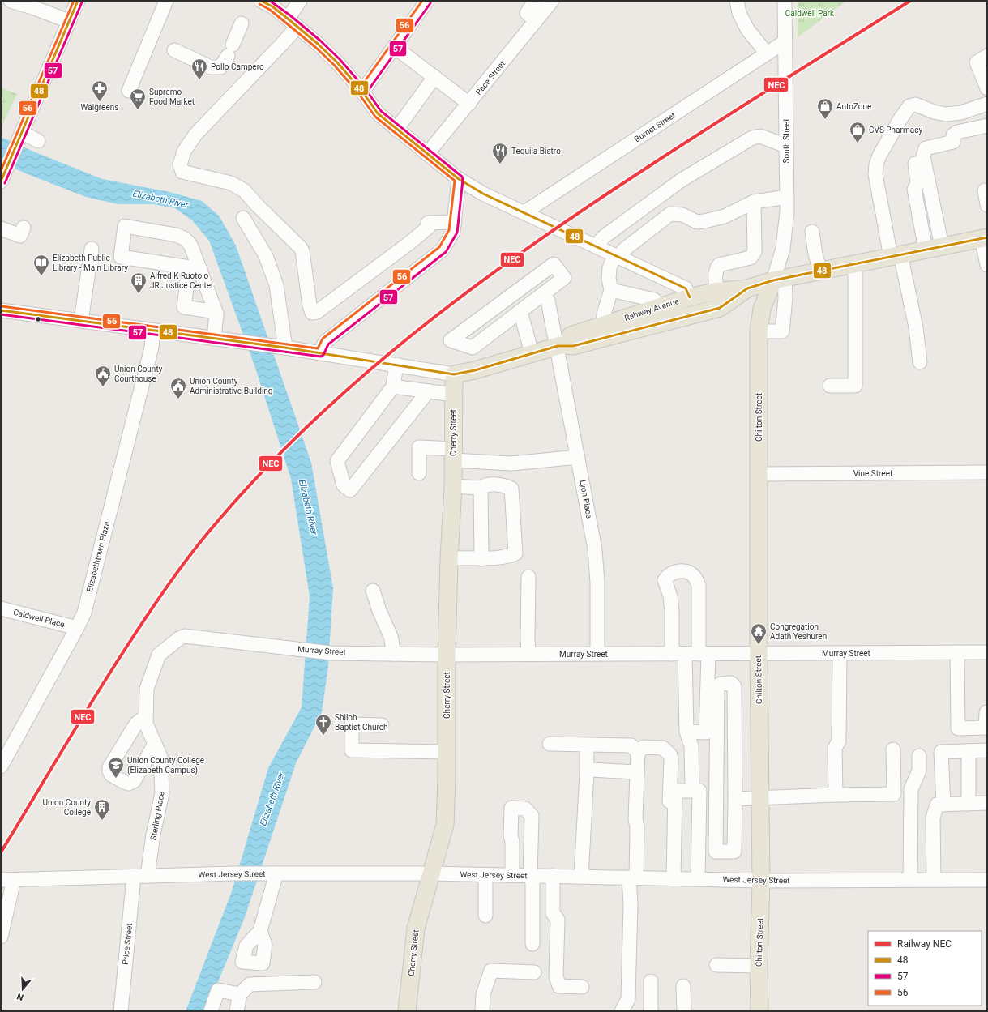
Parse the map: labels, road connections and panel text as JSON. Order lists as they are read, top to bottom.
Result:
{
  "streets": {
    "main road": ["Rahway Avenue", "Chilton Street", "Cherry Street"],
    "street": [
      "Race Street",
      "Burnet Street",
      "South Street",
      "Vine Street",
      "Lyon Place",
      "Elizabethtown Plaza",
      "Caldwell Place",
      "Murray Street",
      "Sterling Place",
      "West Jersey Street",
      "Price Street"
    ]
  },
  "crossings": [
    ["Burnet Street", "South Street"],
    ["South Street", "Rahway Avenue"],
    ["South Street", "Chilton Street"],
    ["Rahway Avenue", "Chilton Street"],
    ["Rahway Avenue", "Cherry Street"],
    ["Rahway Avenue", "Lyon Place"],
    ["Rahway Avenue", "Elizabethtown Plaza"],
    ["Chilton Street", "Vine Street"],
    ["Chilton Street", "Murray Street"],
    ["Chilton Street", "West Jersey Street"],
    ["Cherry Street", "Murray Street"],
    ["Cherry Street", "West Jersey Street"],
    ["Lyon Place", "Murray Street"],
    ["Elizabethtown Plaza", "Caldwell Place"],
    ["Murray Street", "Sterling Place"],
    ["Sterling Place", "West Jersey Street"],
    ["Sterling Place", "Price Street"],
    ["West Jersey Street", "Price Street"]
  ],
  "water": ["Elizabeth River"],
  "parks": ["Caldwell Park"],
  "places": {
    "restaurant": ["Pollo Campero", "Tequila Bistro"],
    "pharmacy": ["Walgreens"],
    "supermarket": ["Supremo Food Market"],
    "shop": ["AutoZone", "CVS Pharmacy"],
    "library": ["Elizabeth Public Library - Main Library"],
    "building": ["Alfred K Ruotolo JR Justice Center", "Union County College"],
    "public building": ["Union County Courthouse", "Union County Administrative Building"],
    "temple": ["Congregation Adath Yeshuren"],
    "church": ["Shiloh Baptist Church"],
    "school or university": ["Union County College (Elizabeth Campus)"]
  },
  "lines": [
    "rail line NEC",
    "transit line 48",
    "transit line 57",
    "transit line 56"
  ],
  "legend": [
    "Railway NEC",
    "48",
    "57",
    "56"
  ],
  "north": "bottom"
}
